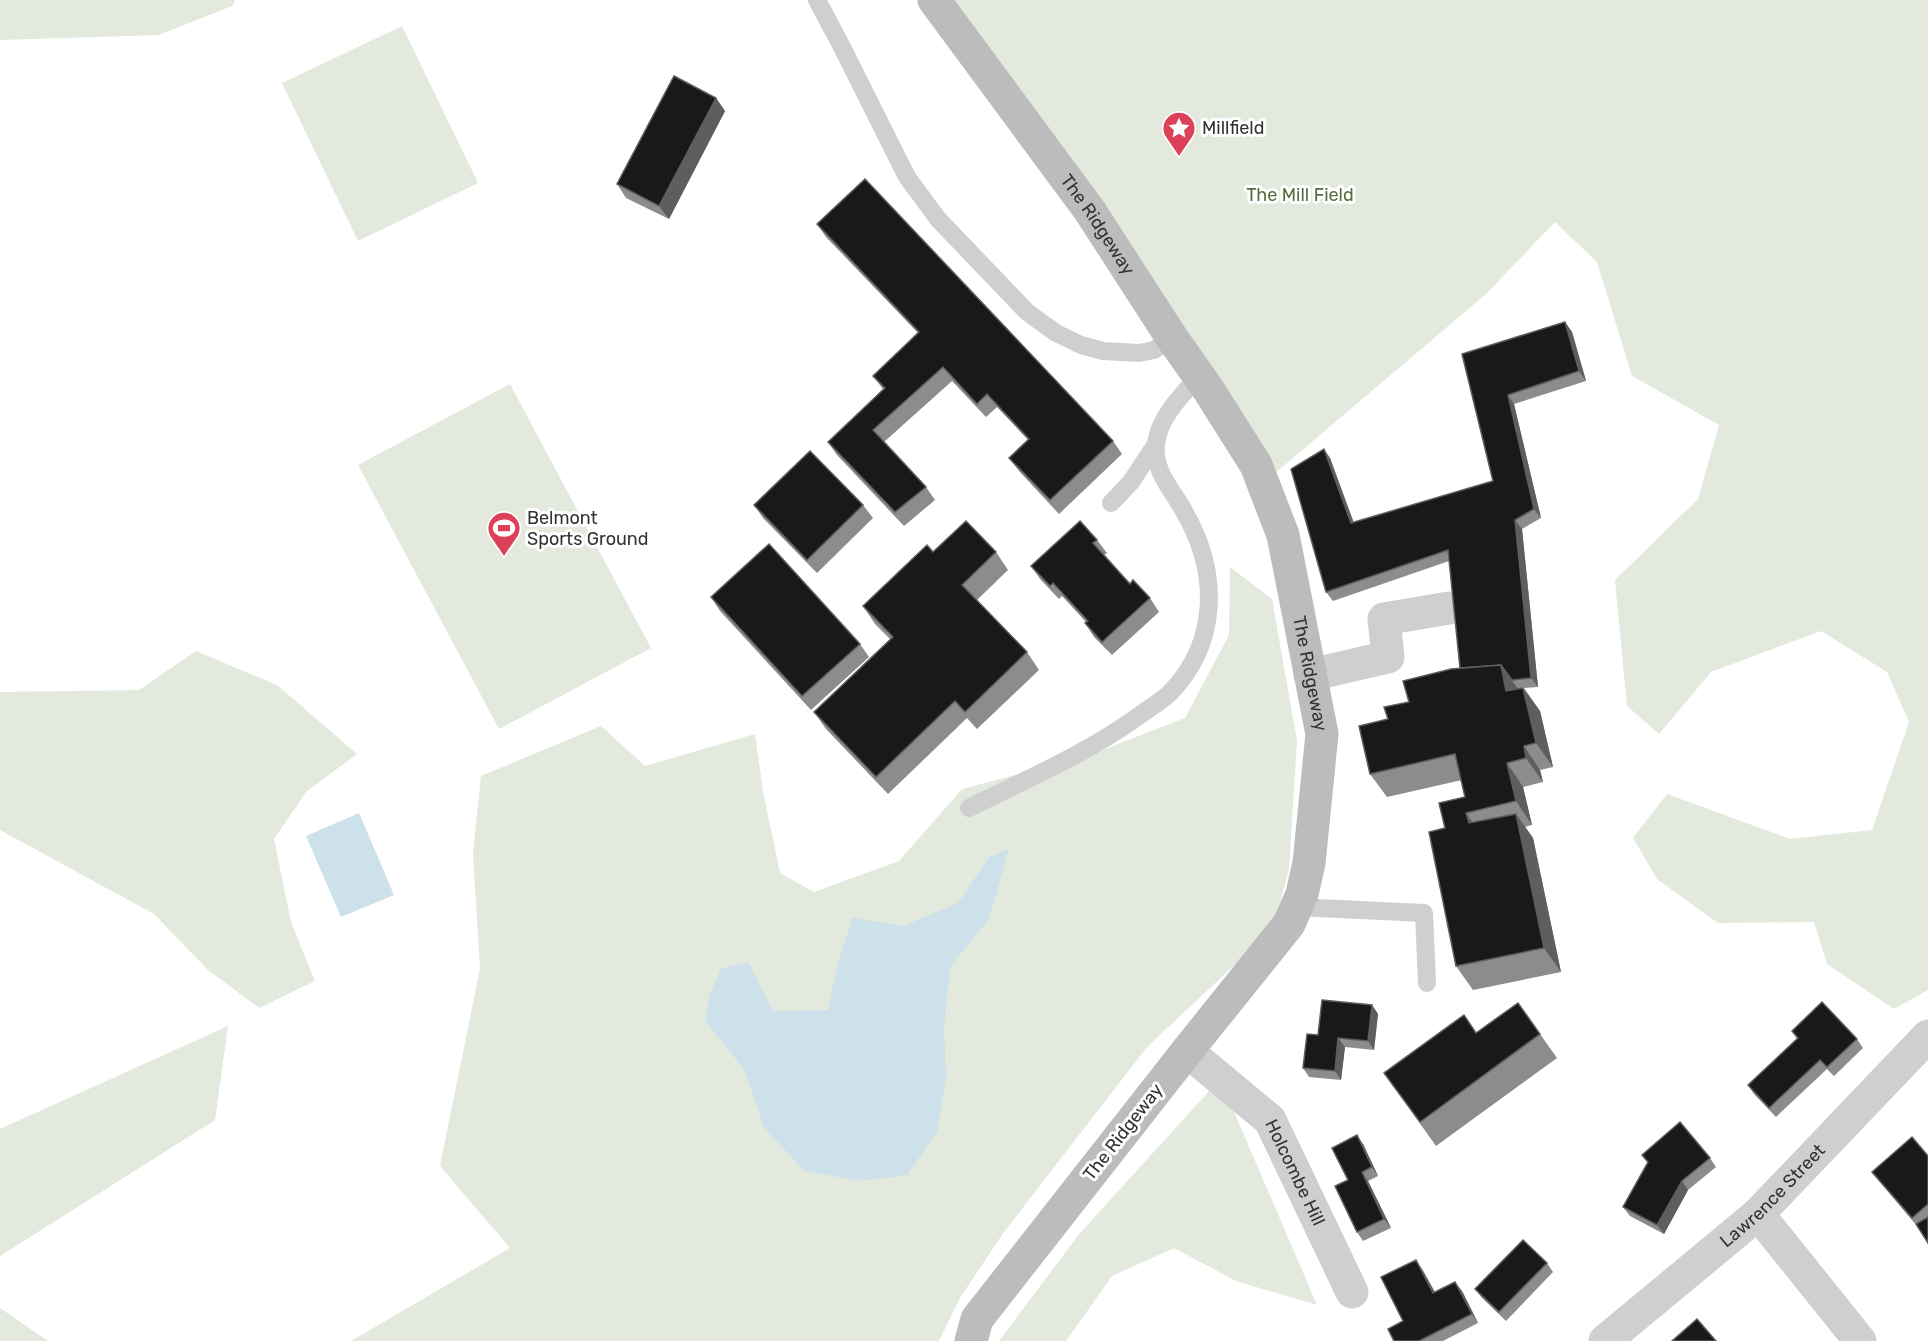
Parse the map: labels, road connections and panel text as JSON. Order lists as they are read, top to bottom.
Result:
{
  "streets": {
    "main road": ["The Ridgeway"],
    "street": ["Holcombe Hill", "Lawrence Street"]
  },
  "crossings": [
    ["The Ridgeway", "Holcombe Hill"]
  ],
  "parks": ["The Mill Field"],
  "places": {
    "place": ["Millfield"],
    "sports": ["Belmont Sports Ground"]
  }
}
